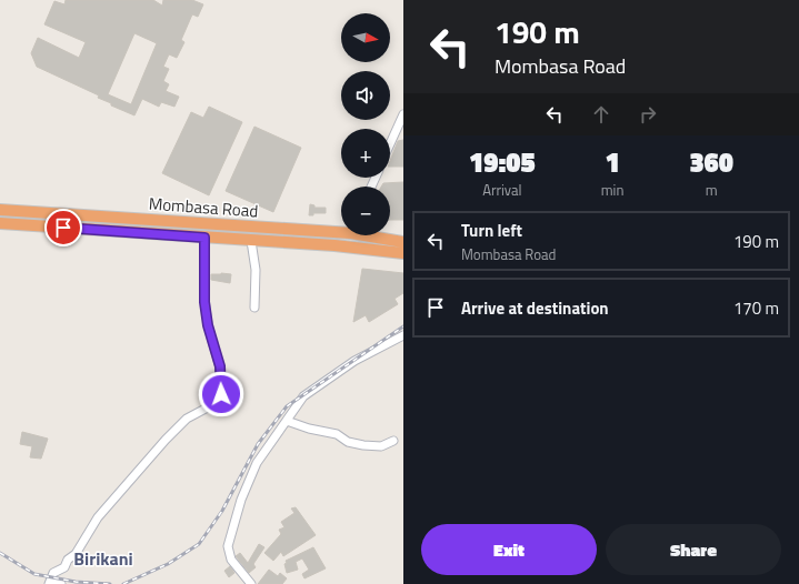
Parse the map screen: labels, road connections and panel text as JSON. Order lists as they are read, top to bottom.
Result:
{
  "streets": {
    "highway": ["Mombasa Road"]
  },
  "districts": ["Birikani"],
  "north": "right",
  "page": {
    "turn": ["190 m", "Mombasa Road"],
    "map_buttons": ["+", "−"],
    "eta": [
      "19:05",
      "Arrival",
      "1",
      "min",
      "360",
      "m"
    ],
    "list": [
      {
        "name": "Turn left",
        "note": "Mombasa Road",
        "value": "190 m"
      },
      {
        "name": "Arrive at destination",
        "value": "170 m"
      }
    ],
    "buttons": ["Exit", "Share"]
  }
}
